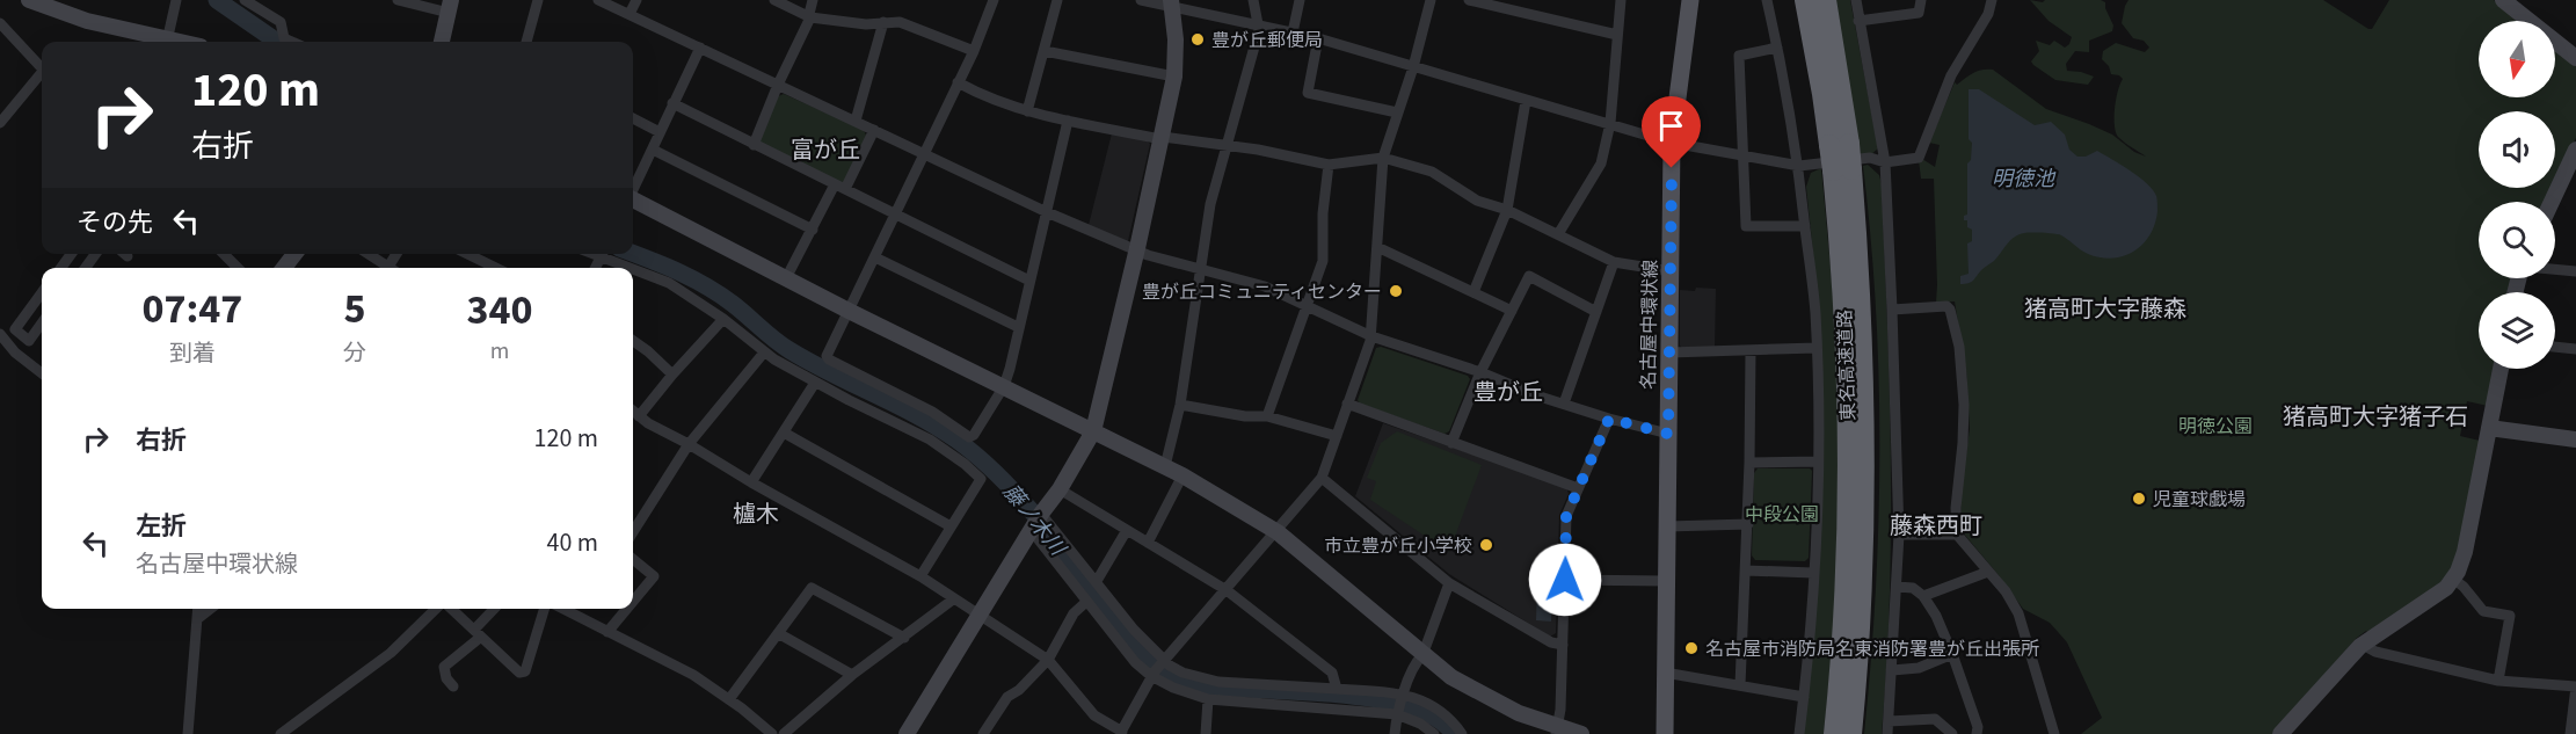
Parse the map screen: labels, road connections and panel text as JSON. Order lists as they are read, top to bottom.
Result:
{
  "streets": {
    "highway": ["東名高速道路"],
    "main road": ["名古屋中環状線"]
  },
  "districts": [
    "富が丘",
    "猪高町大字藤森",
    "豊が丘",
    "猪高町大字猪子石",
    "櫨木",
    "藤森西町"
  ],
  "water": ["明徳池", "藤ノ木川"],
  "parks": ["明徳公園", "中段公園"],
  "places": [
    "豊が丘郵便局",
    "豊が丘コミュニティセンター",
    "児童球戯場",
    "市立豊が丘小学校",
    "名古屋市消防局名東消防署豊が丘出張所"
  ],
  "north": "bottom",
  "page": {
    "turn": ["120 m", "右折"],
    "then": "その先",
    "eta": [
      "07:47",
      "到着",
      "5",
      "分",
      "340",
      "m"
    ],
    "list": [
      {
        "name": "右折",
        "value": "120 m"
      },
      {
        "name": "左折",
        "note": "名古屋中環状線",
        "value": "40 m"
      }
    ]
  }
}
